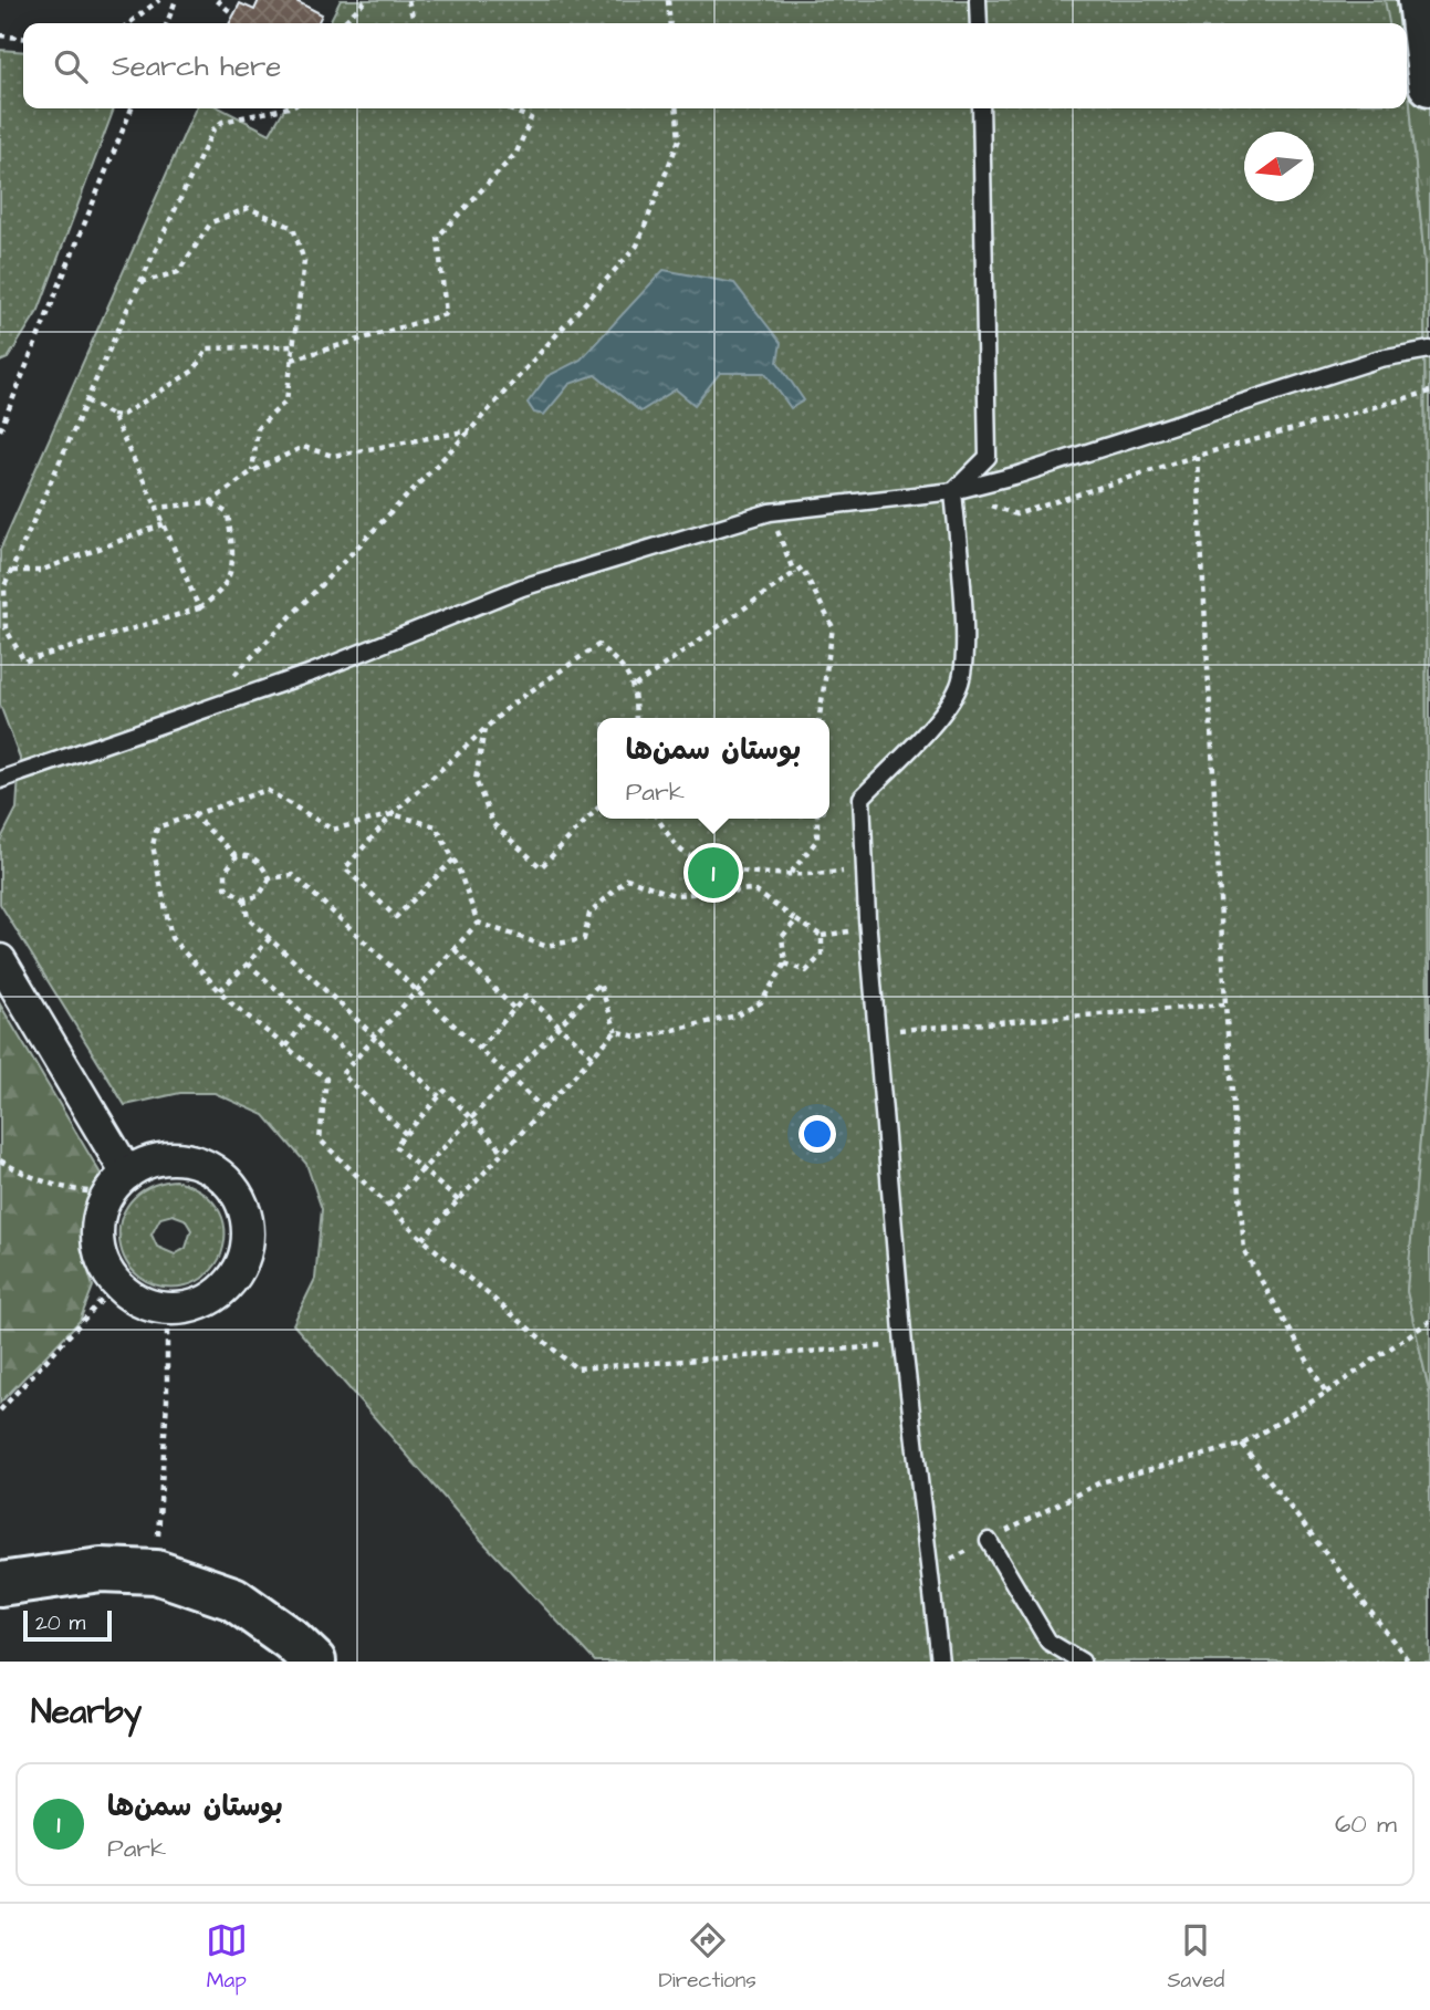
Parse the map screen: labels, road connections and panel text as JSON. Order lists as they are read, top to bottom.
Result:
{
  "scale_bar": "20 m",
  "north": "left",
  "page": {
    "search": "Search here",
    "popup": ["بوستان سمن‌ها", "Park"],
    "pins": "1",
    "scale": "20 m",
    "heading": "Nearby",
    "list": [
      {
        "mark": "1",
        "name": "بوستان سمن‌ها",
        "note": "Park",
        "value": "60 m"
      }
    ],
    "nav": ["Map", "Directions", "Saved"]
  }
}
